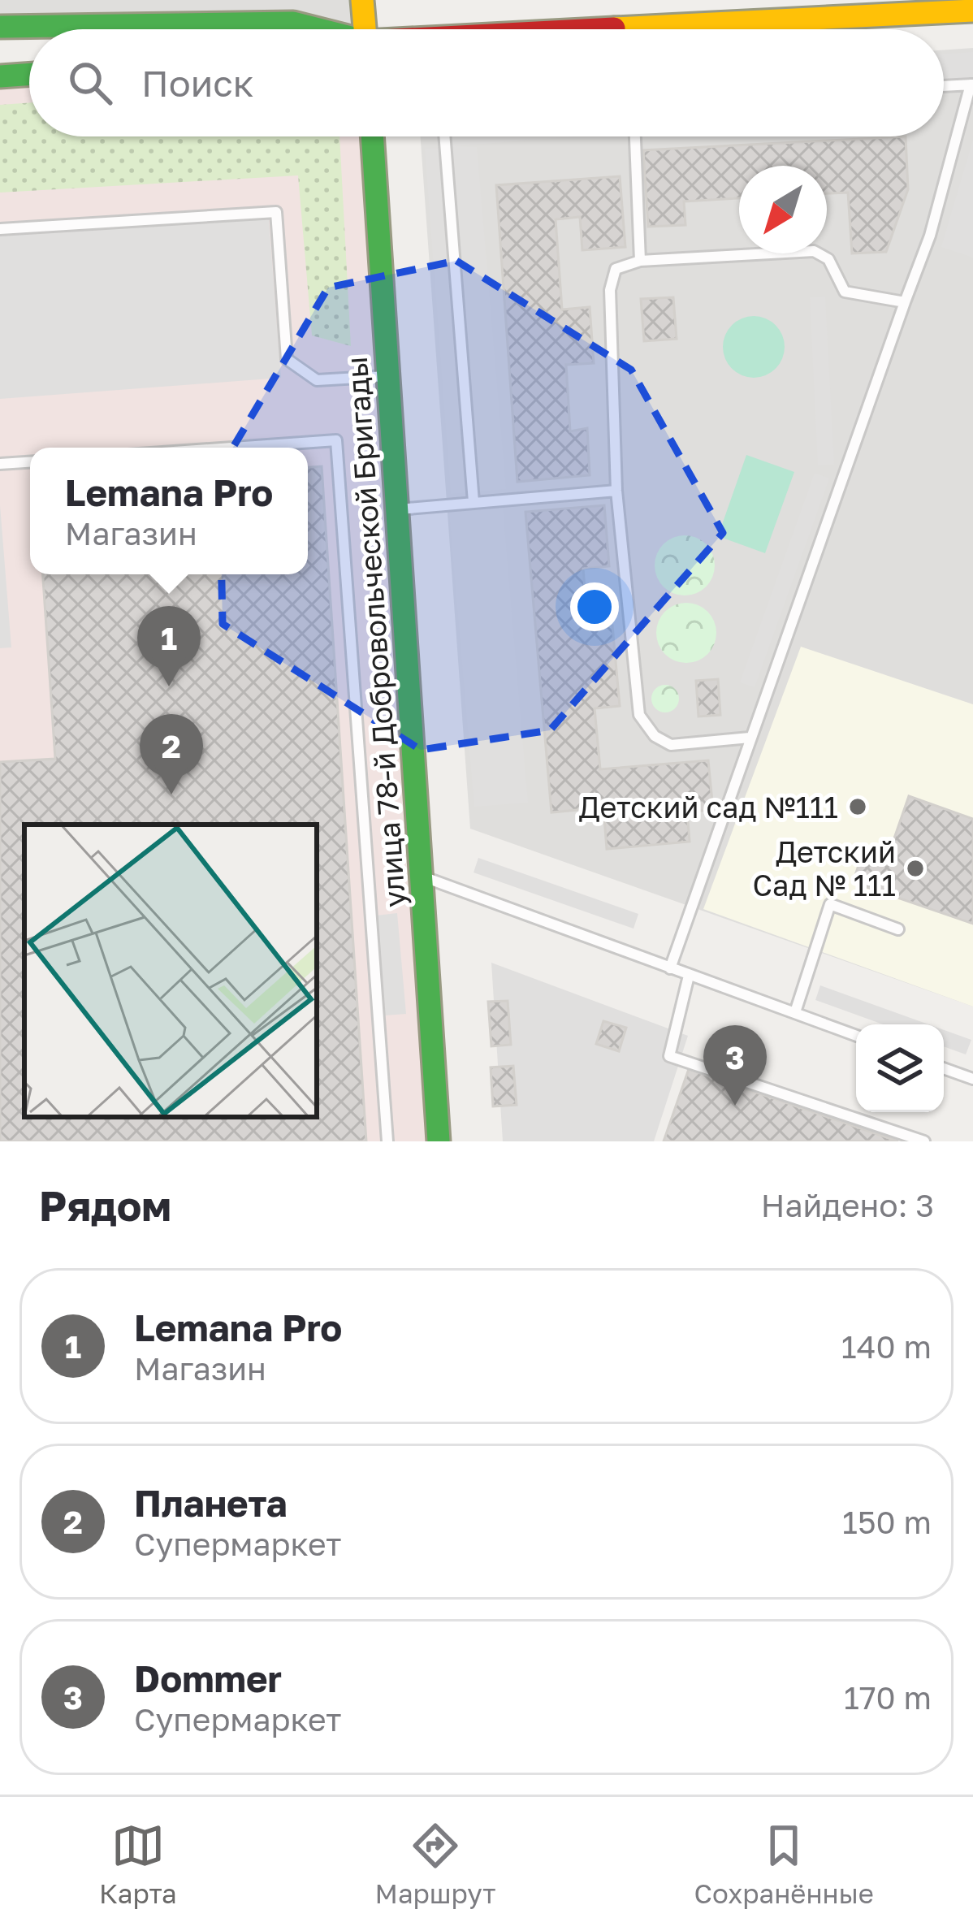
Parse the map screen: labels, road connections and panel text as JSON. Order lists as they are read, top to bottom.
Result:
{
  "streets": {
    "street": ["улица 78-й Добровольческой Бригады"]
  },
  "places": ["Детский сад №111", "Детский Сад № 111"],
  "north": "bottom left",
  "page": {
    "search": "Поиск",
    "popup": ["Lemana Pro", "Магазин"],
    "pins": ["1", "2", "3"],
    "heading": ["Рядом", "Найдено: 3"],
    "list": [
      {
        "mark": "1",
        "name": "Lemana Pro",
        "note": "Магазин",
        "value": "140 m"
      },
      {
        "mark": "2",
        "name": "Планета",
        "note": "Супермаркет",
        "value": "150 m"
      },
      {
        "mark": "3",
        "name": "Dommer",
        "note": "Супермаркет",
        "value": "170 m"
      }
    ],
    "nav": ["Карта", "Маршрут", "Сохранённые"]
  }
}
